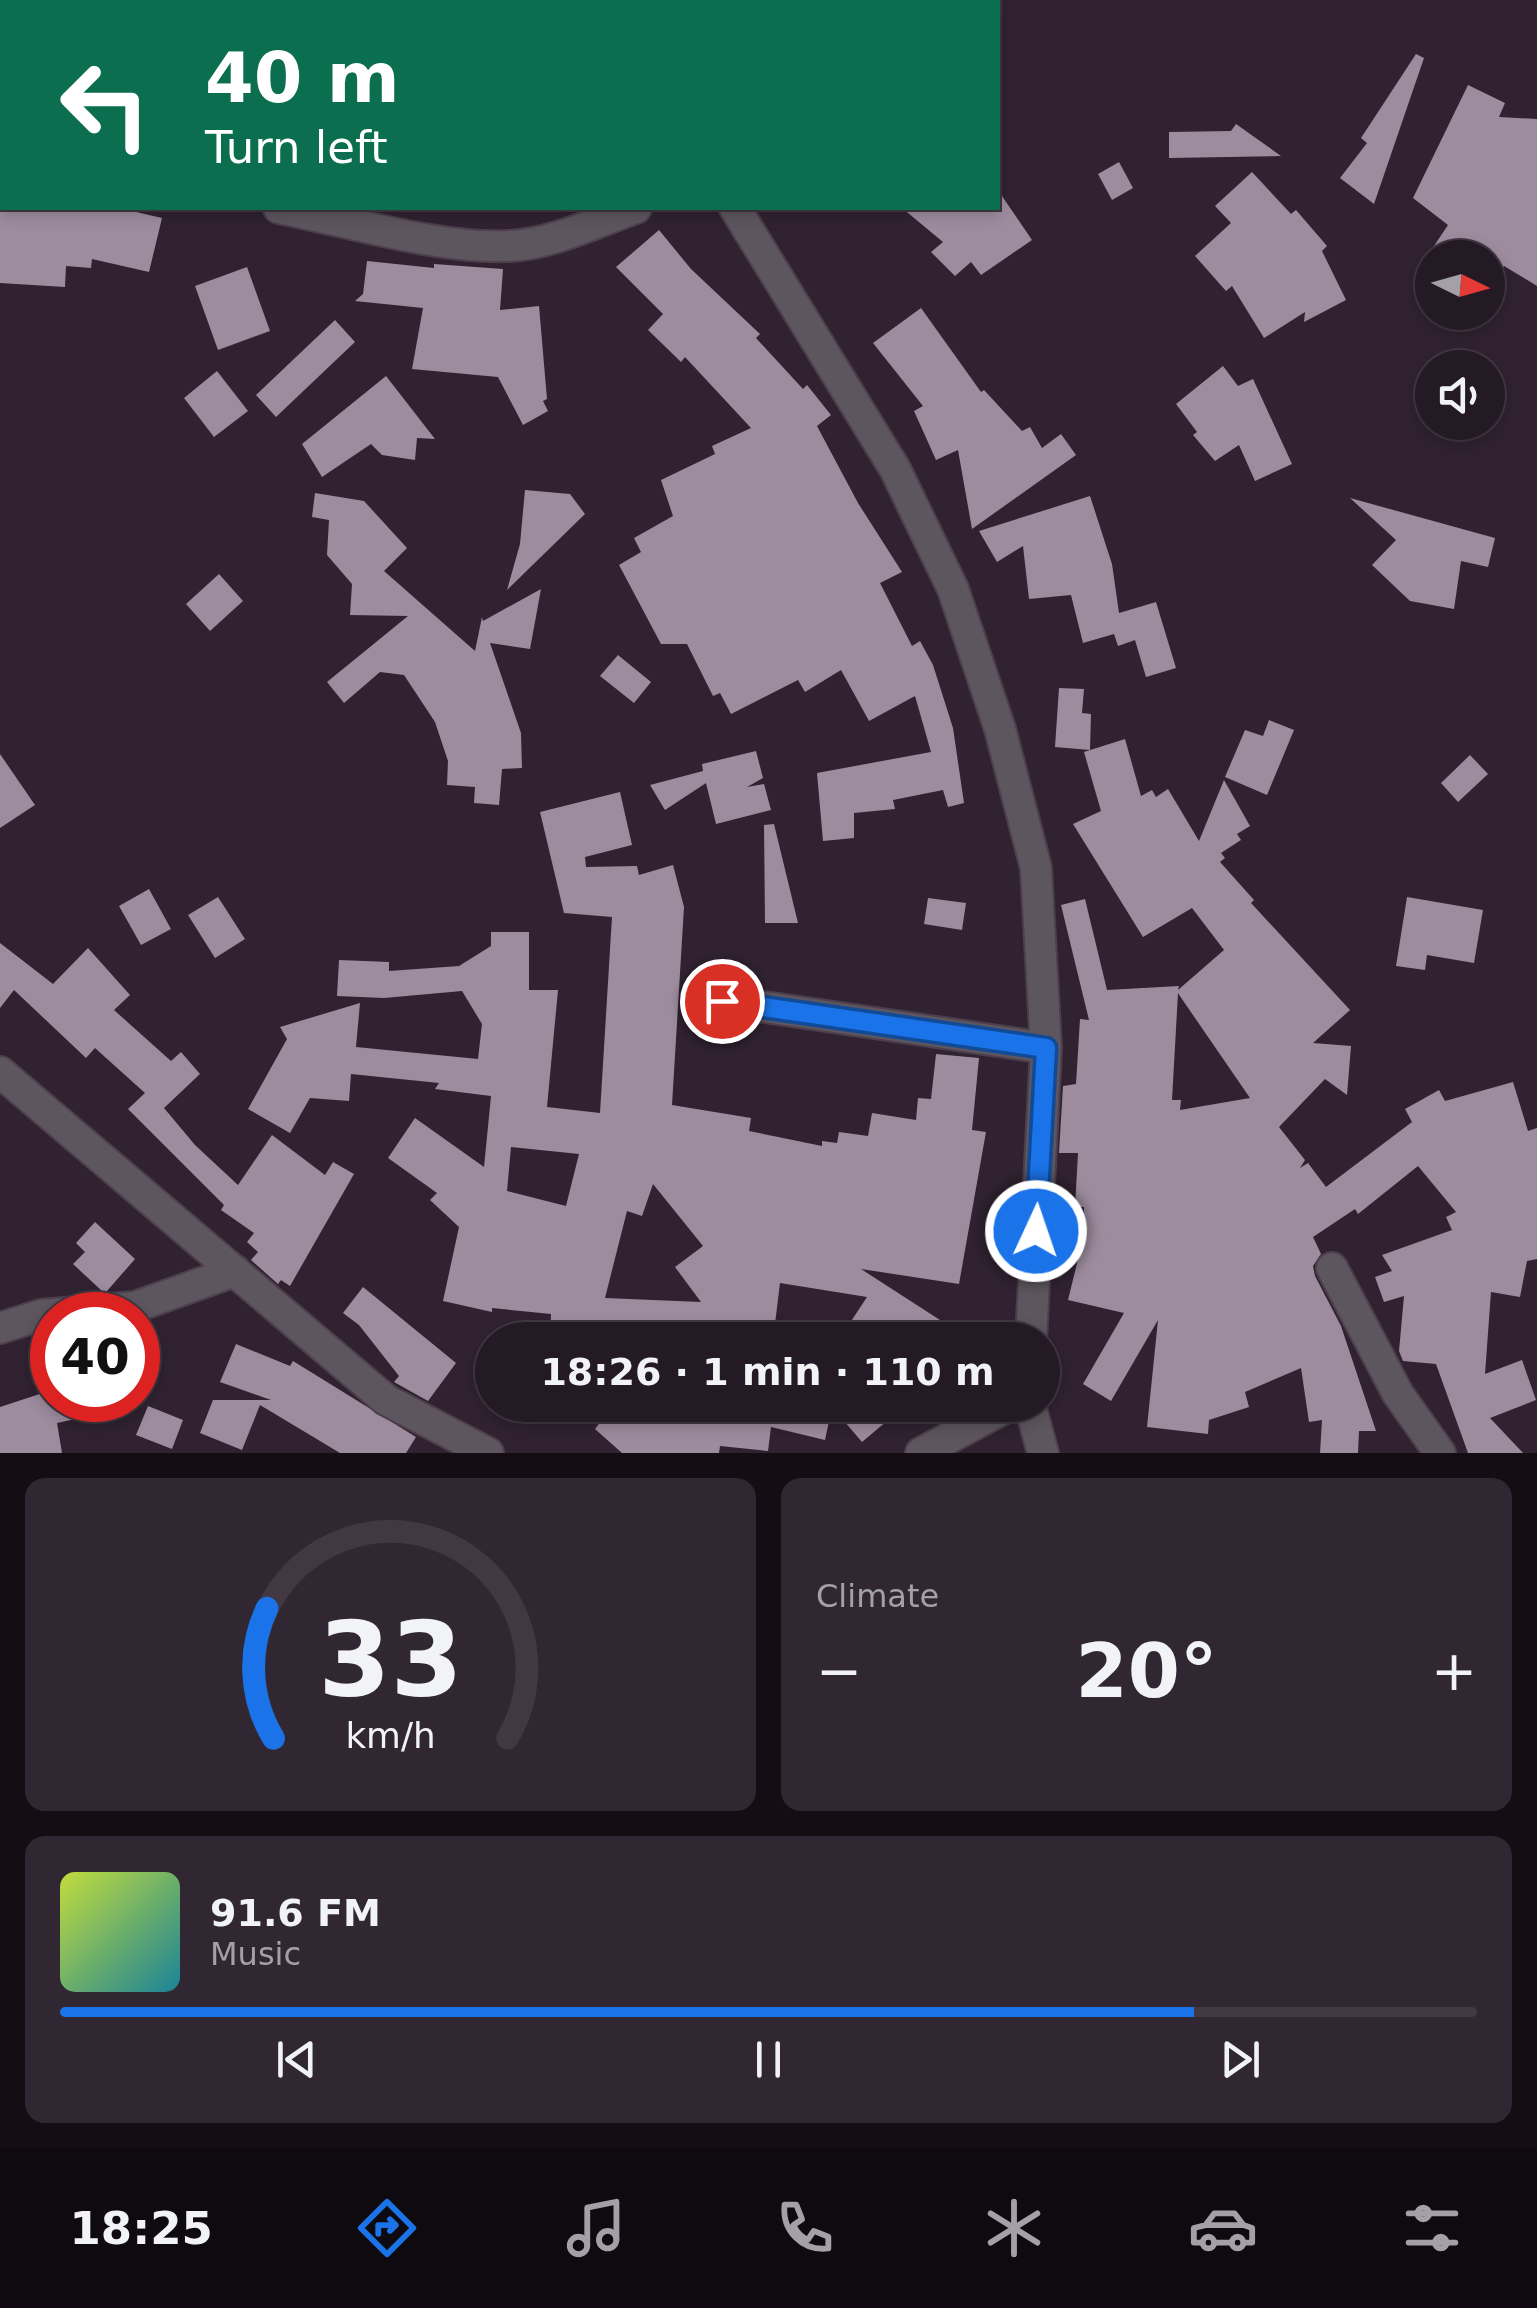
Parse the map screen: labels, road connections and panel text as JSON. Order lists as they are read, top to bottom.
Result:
{
  "north": "right",
  "page": {
    "turn": ["40 m", "Turn left"],
    "limit": "40",
    "trip": "18:26 · 1 min · 110 m",
    "tile": "Climate",
    "heat": ["−", "20°", "+"],
    "song": ["91.6 FM", "Music"],
    "tabs": "18:25",
    "gauge": ["33", "km/h"]
  }
}
